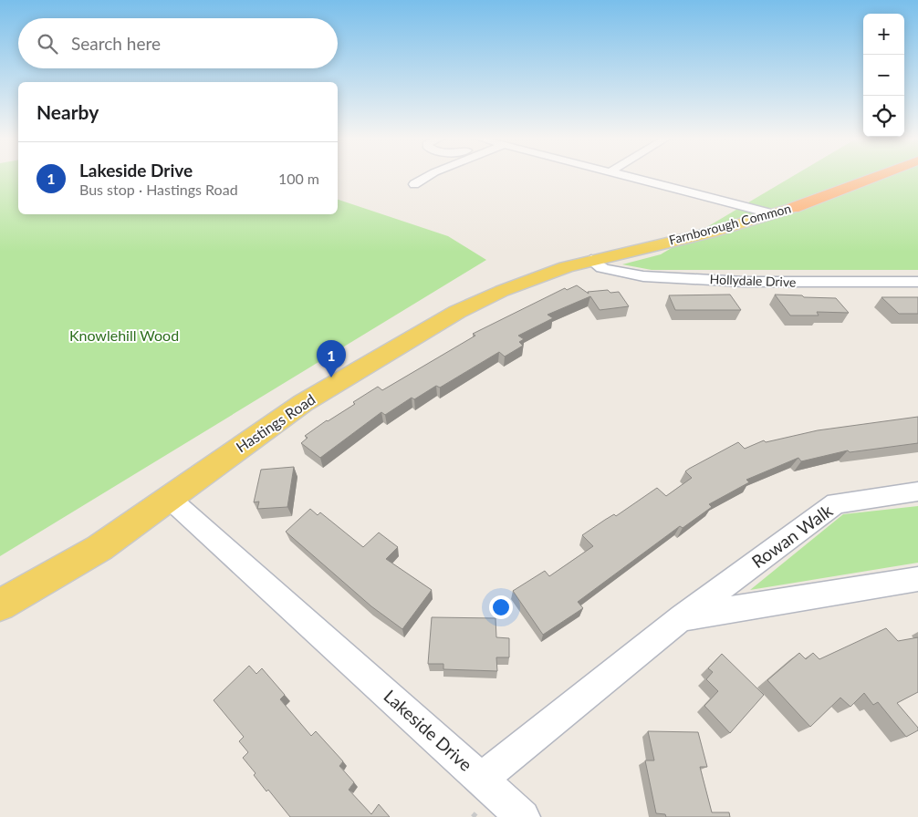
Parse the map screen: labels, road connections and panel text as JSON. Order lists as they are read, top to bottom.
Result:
{
  "streets": {
    "highway": ["Farnborough Common"],
    "main road": ["Hastings Road"],
    "street": ["Hollydale Drive", "Rowan Walk", "Lakeside Drive"]
  },
  "crossings": [
    ["Farnborough Common", "Hollydale Drive"],
    ["Farnborough Common", "Hastings Road"],
    ["Hollydale Drive", "Hastings Road"],
    ["Hastings Road", "Lakeside Drive"],
    ["Rowan Walk", "Lakeside Drive"]
  ],
  "parks": ["Knowlehill Wood"],
  "page": {
    "map_buttons": ["+", "−"],
    "search": "Search here",
    "heading": "Nearby",
    "list": [
      {
        "mark": "1",
        "name": "Lakeside Drive",
        "note": "Bus stop · Hastings Road",
        "value": "100 m"
      }
    ],
    "pins": "1"
  }
}
